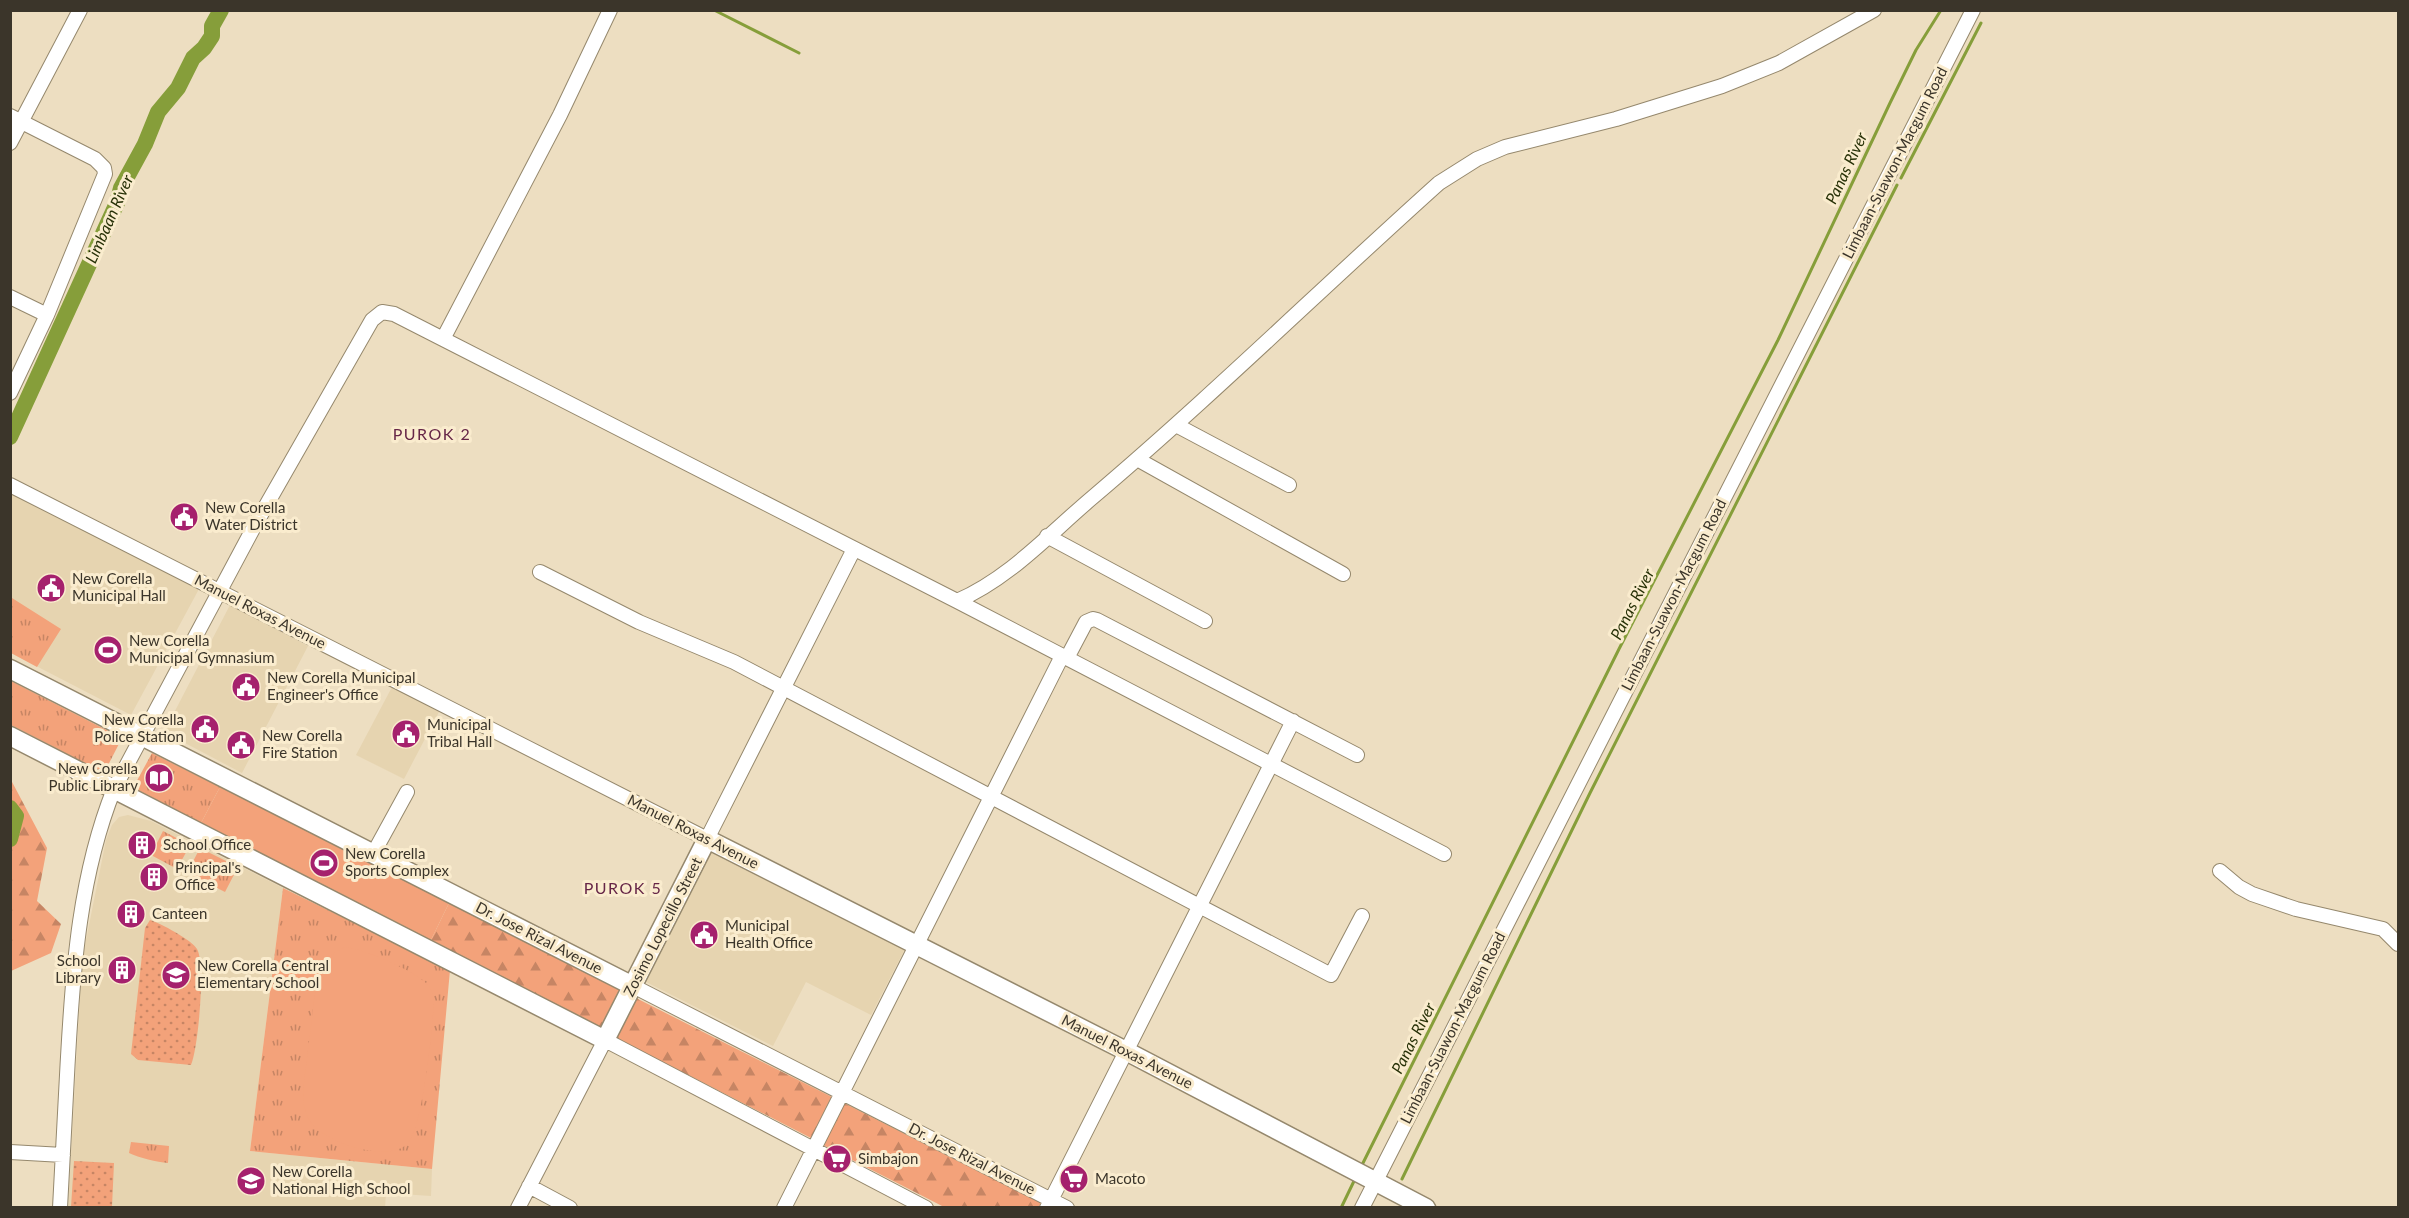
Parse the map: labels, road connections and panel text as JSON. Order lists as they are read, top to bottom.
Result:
{
  "streets": {
    "main road": ["Manuel Roxas Avenue", "Zosimo Lopecillo Street", "Dr. Jose Rizal Avenue"],
    "street": ["Limbaan-Suawon-Macgum Road"]
  },
  "crossings": [
    ["Limbaan-Suawon-Macgum Road", "Manuel Roxas Avenue"],
    ["Manuel Roxas Avenue", "Zosimo Lopecillo Street"],
    ["Zosimo Lopecillo Street", "Dr. Jose Rizal Avenue"]
  ],
  "districts": ["PUROK 2", "PUROK 5"],
  "water": ["Panas River", "Limbaan River"],
  "places": {
    "public building": [
      "New Corella Water District",
      "New Corella Municipal Hall",
      "New Corella Municipal Engineer's Office",
      "New Corella Police Station",
      "Municipal Tribal Hall",
      "New Corella Fire Station",
      "Municipal Health Office"
    ],
    "sports": ["New Corella Municipal Gymnasium", "New Corella Sports Complex"],
    "library": ["New Corella Public Library"],
    "building": [
      "School Office",
      "Principal's Office",
      "Canteen",
      "School Library"
    ],
    "school or university": ["New Corella Central Elementary School", "New Corella National High School"],
    "supermarket": ["Simbajon", "Macoto"]
  }
}
